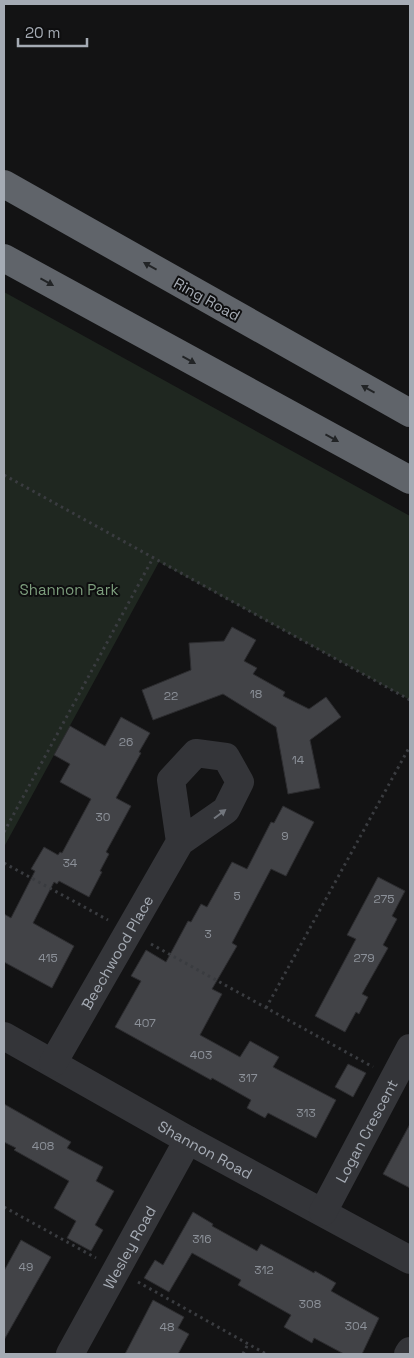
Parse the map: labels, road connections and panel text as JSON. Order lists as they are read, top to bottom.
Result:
{
  "streets": {
    "highway": ["Ring Road"],
    "street": [
      "Beechwood Place",
      "Logan Crescent",
      "Shannon Road",
      "Wesley Road"
    ]
  },
  "crossings": [
    ["Beechwood Place", "Shannon Road"],
    ["Logan Crescent", "Shannon Road"],
    ["Shannon Road", "Wesley Road"]
  ],
  "parks": ["Shannon Park"],
  "house_numbers": [
    "18",
    "22",
    "26",
    "14",
    "30",
    "9",
    "34",
    "5",
    "275",
    "3",
    "415",
    "279",
    "407",
    "403",
    "317",
    "313",
    "408",
    "316",
    "49",
    "312",
    "308",
    "304",
    "48"
  ],
  "scale_bar": "20 m"
}
